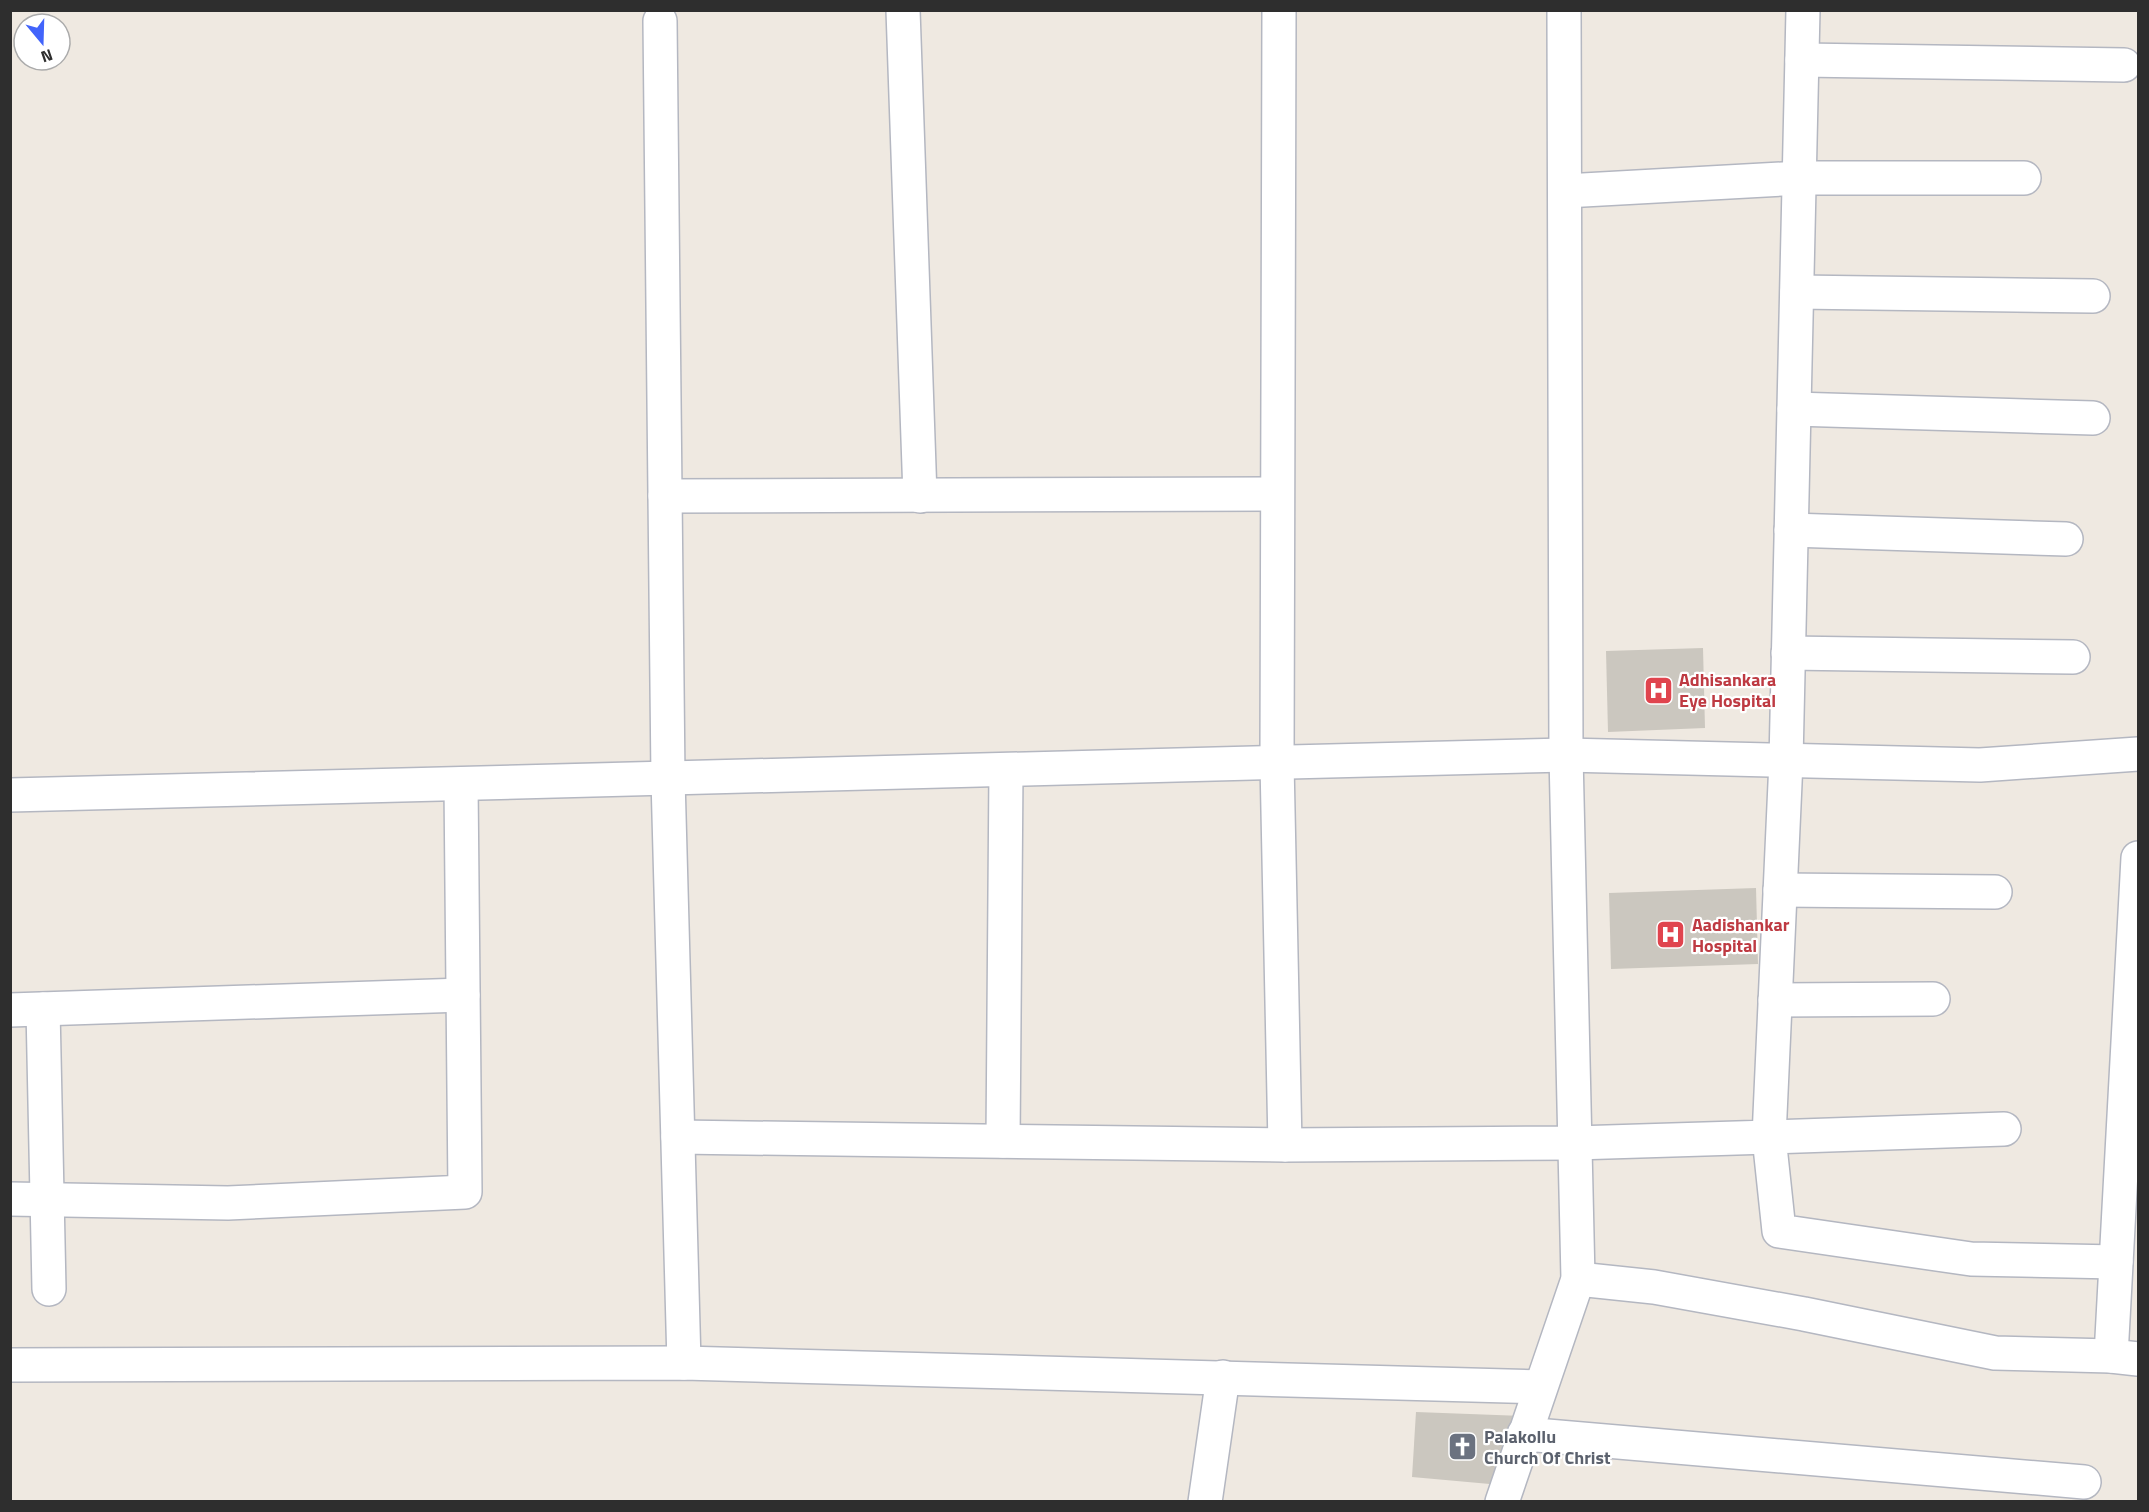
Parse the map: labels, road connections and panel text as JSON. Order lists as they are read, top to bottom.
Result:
{
  "places": {
    "hospital": ["Adhisankara Eye Hospital", "Aadishankar Hospital"],
    "church": ["Palakollu Church Of Christ"]
  },
  "north": "bottom"
}
